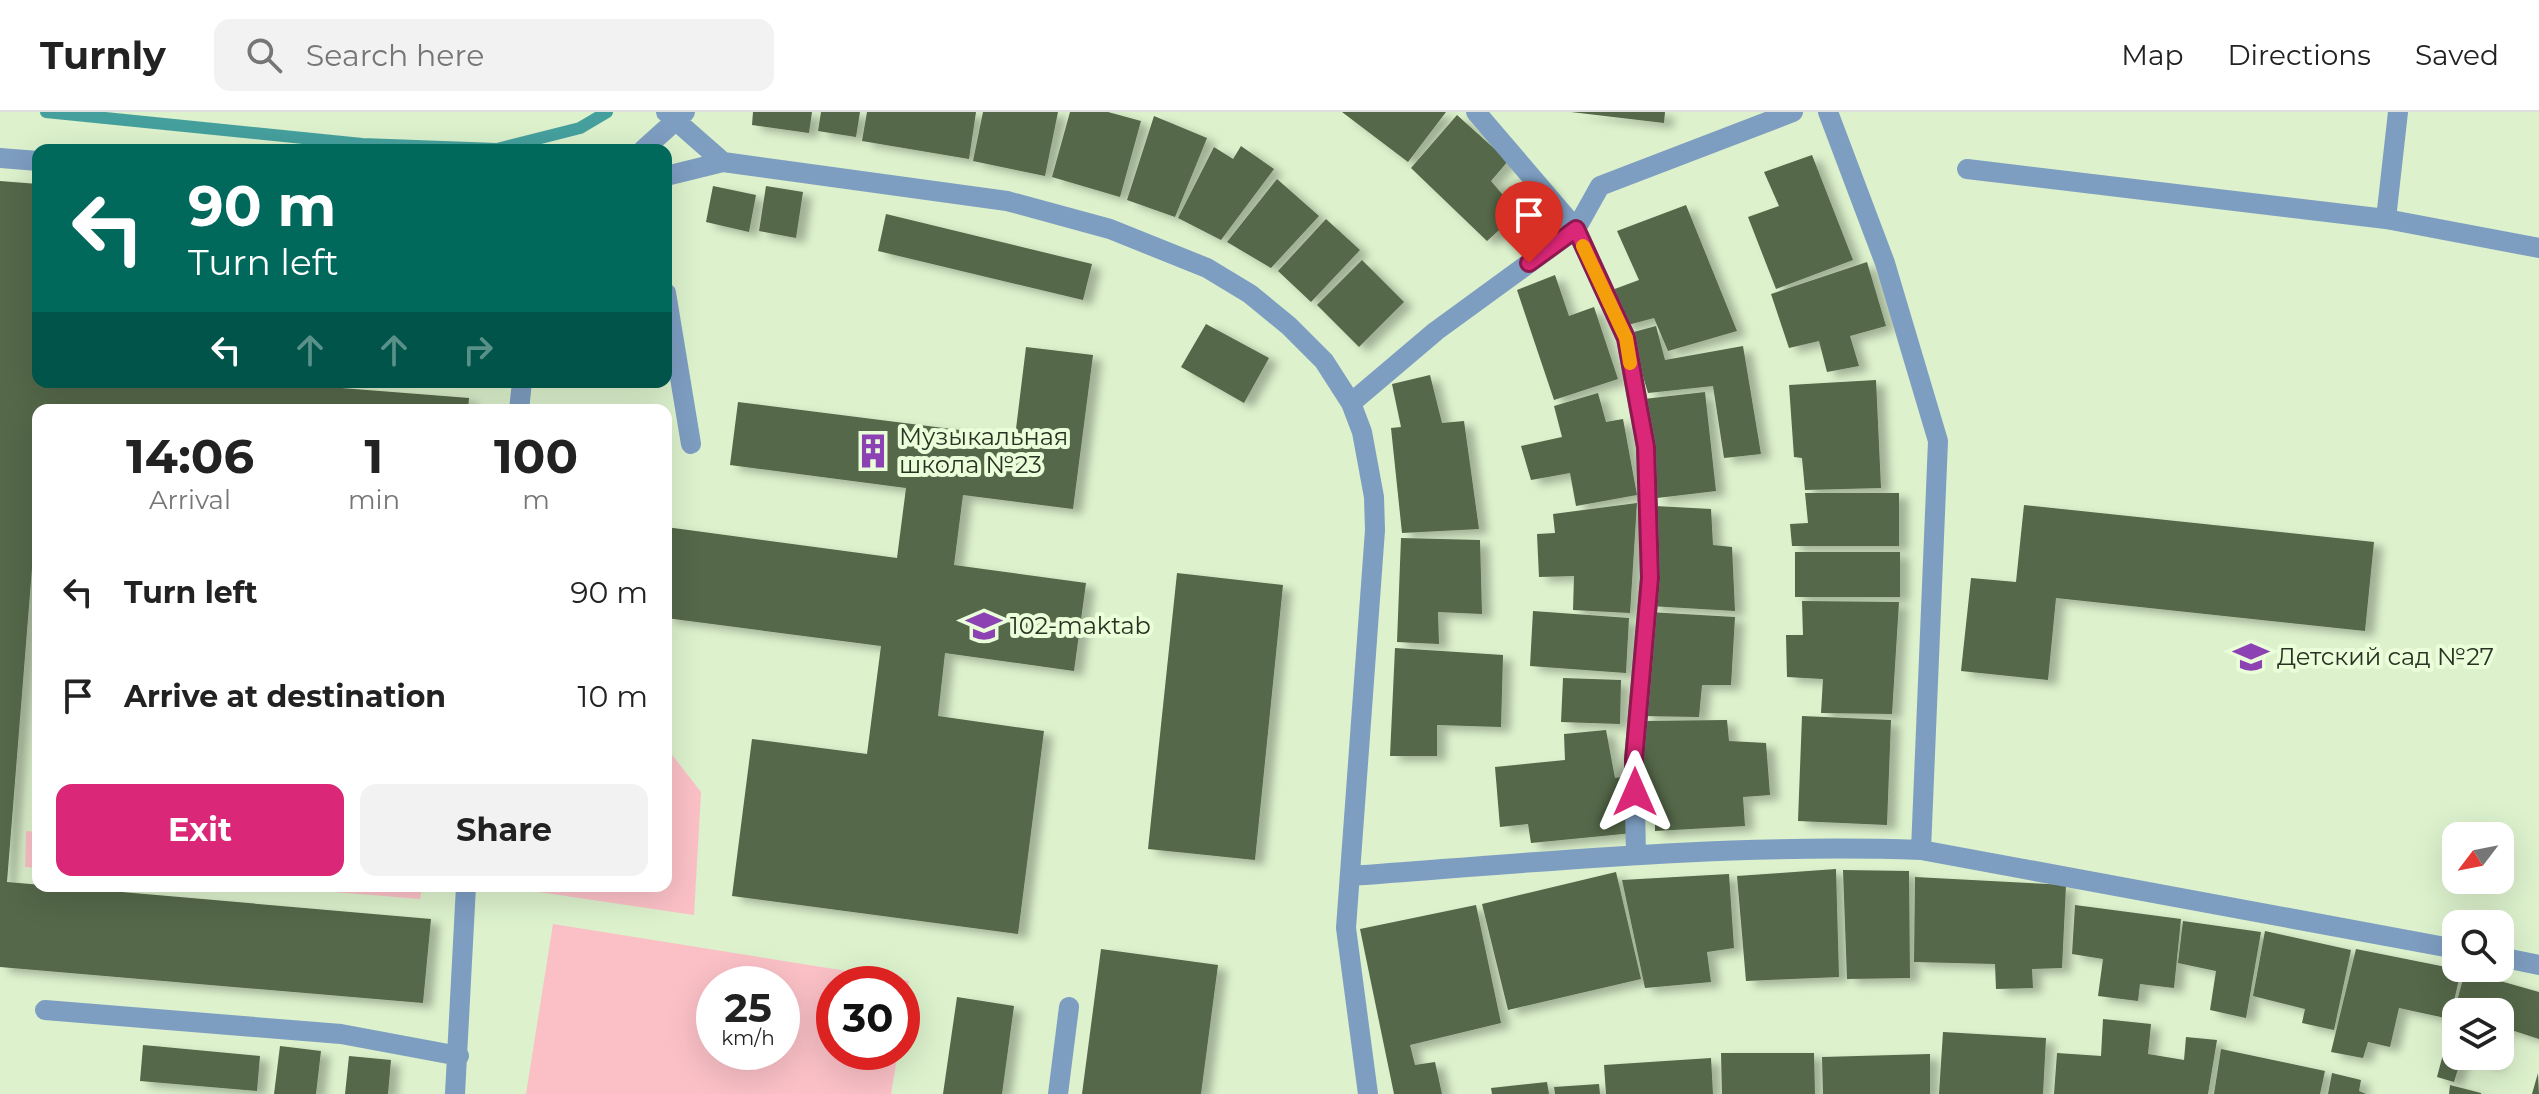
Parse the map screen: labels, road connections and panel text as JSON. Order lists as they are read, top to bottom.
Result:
{
  "places": {
    "building": ["Музыкальная школа №23"],
    "school or university": ["102-maktab", "Детский сад №27"]
  },
  "north": "bottom left",
  "page": {
    "header": "Turnly",
    "search": "Search here",
    "nav": ["Map", "Directions", "Saved"],
    "turn": ["90 m", "Turn left"],
    "eta": [
      "14:06",
      "Arrival",
      "1",
      "min",
      "100",
      "m"
    ],
    "list": [
      {
        "name": "Turn left",
        "value": "90 m"
      },
      {
        "name": "Arrive at destination",
        "value": "10 m"
      }
    ],
    "buttons": ["Exit", "Share"],
    "speed": "25 km/h",
    "limit": "30"
  }
}
